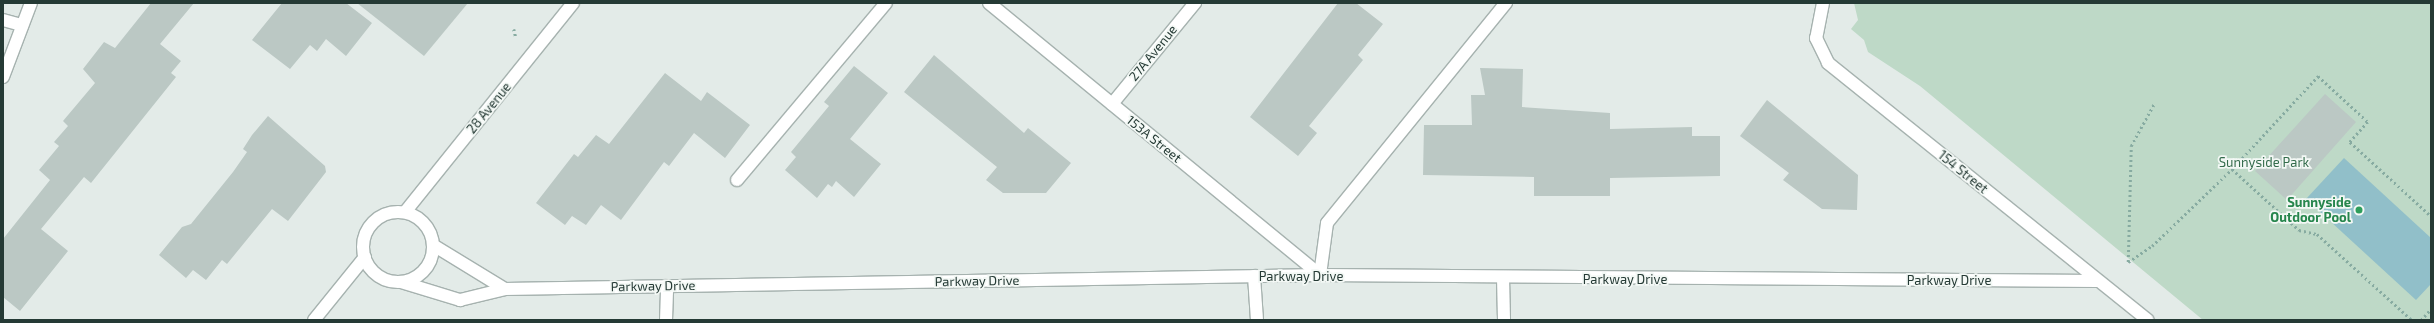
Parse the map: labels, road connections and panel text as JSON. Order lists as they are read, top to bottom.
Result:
{
  "streets": {
    "street": [
      "27A Avenue",
      "28 Avenue",
      "153A Street",
      "154 Street",
      "Parkway Drive"
    ]
  },
  "crossings": [
    ["27A Avenue", "153A Street"],
    ["28 Avenue", "Parkway Drive"],
    ["153A Street", "Parkway Drive"],
    ["154 Street", "Parkway Drive"]
  ],
  "parks": ["Sunnyside Park"],
  "places": ["Sunnyside Outdoor Pool"]
}
